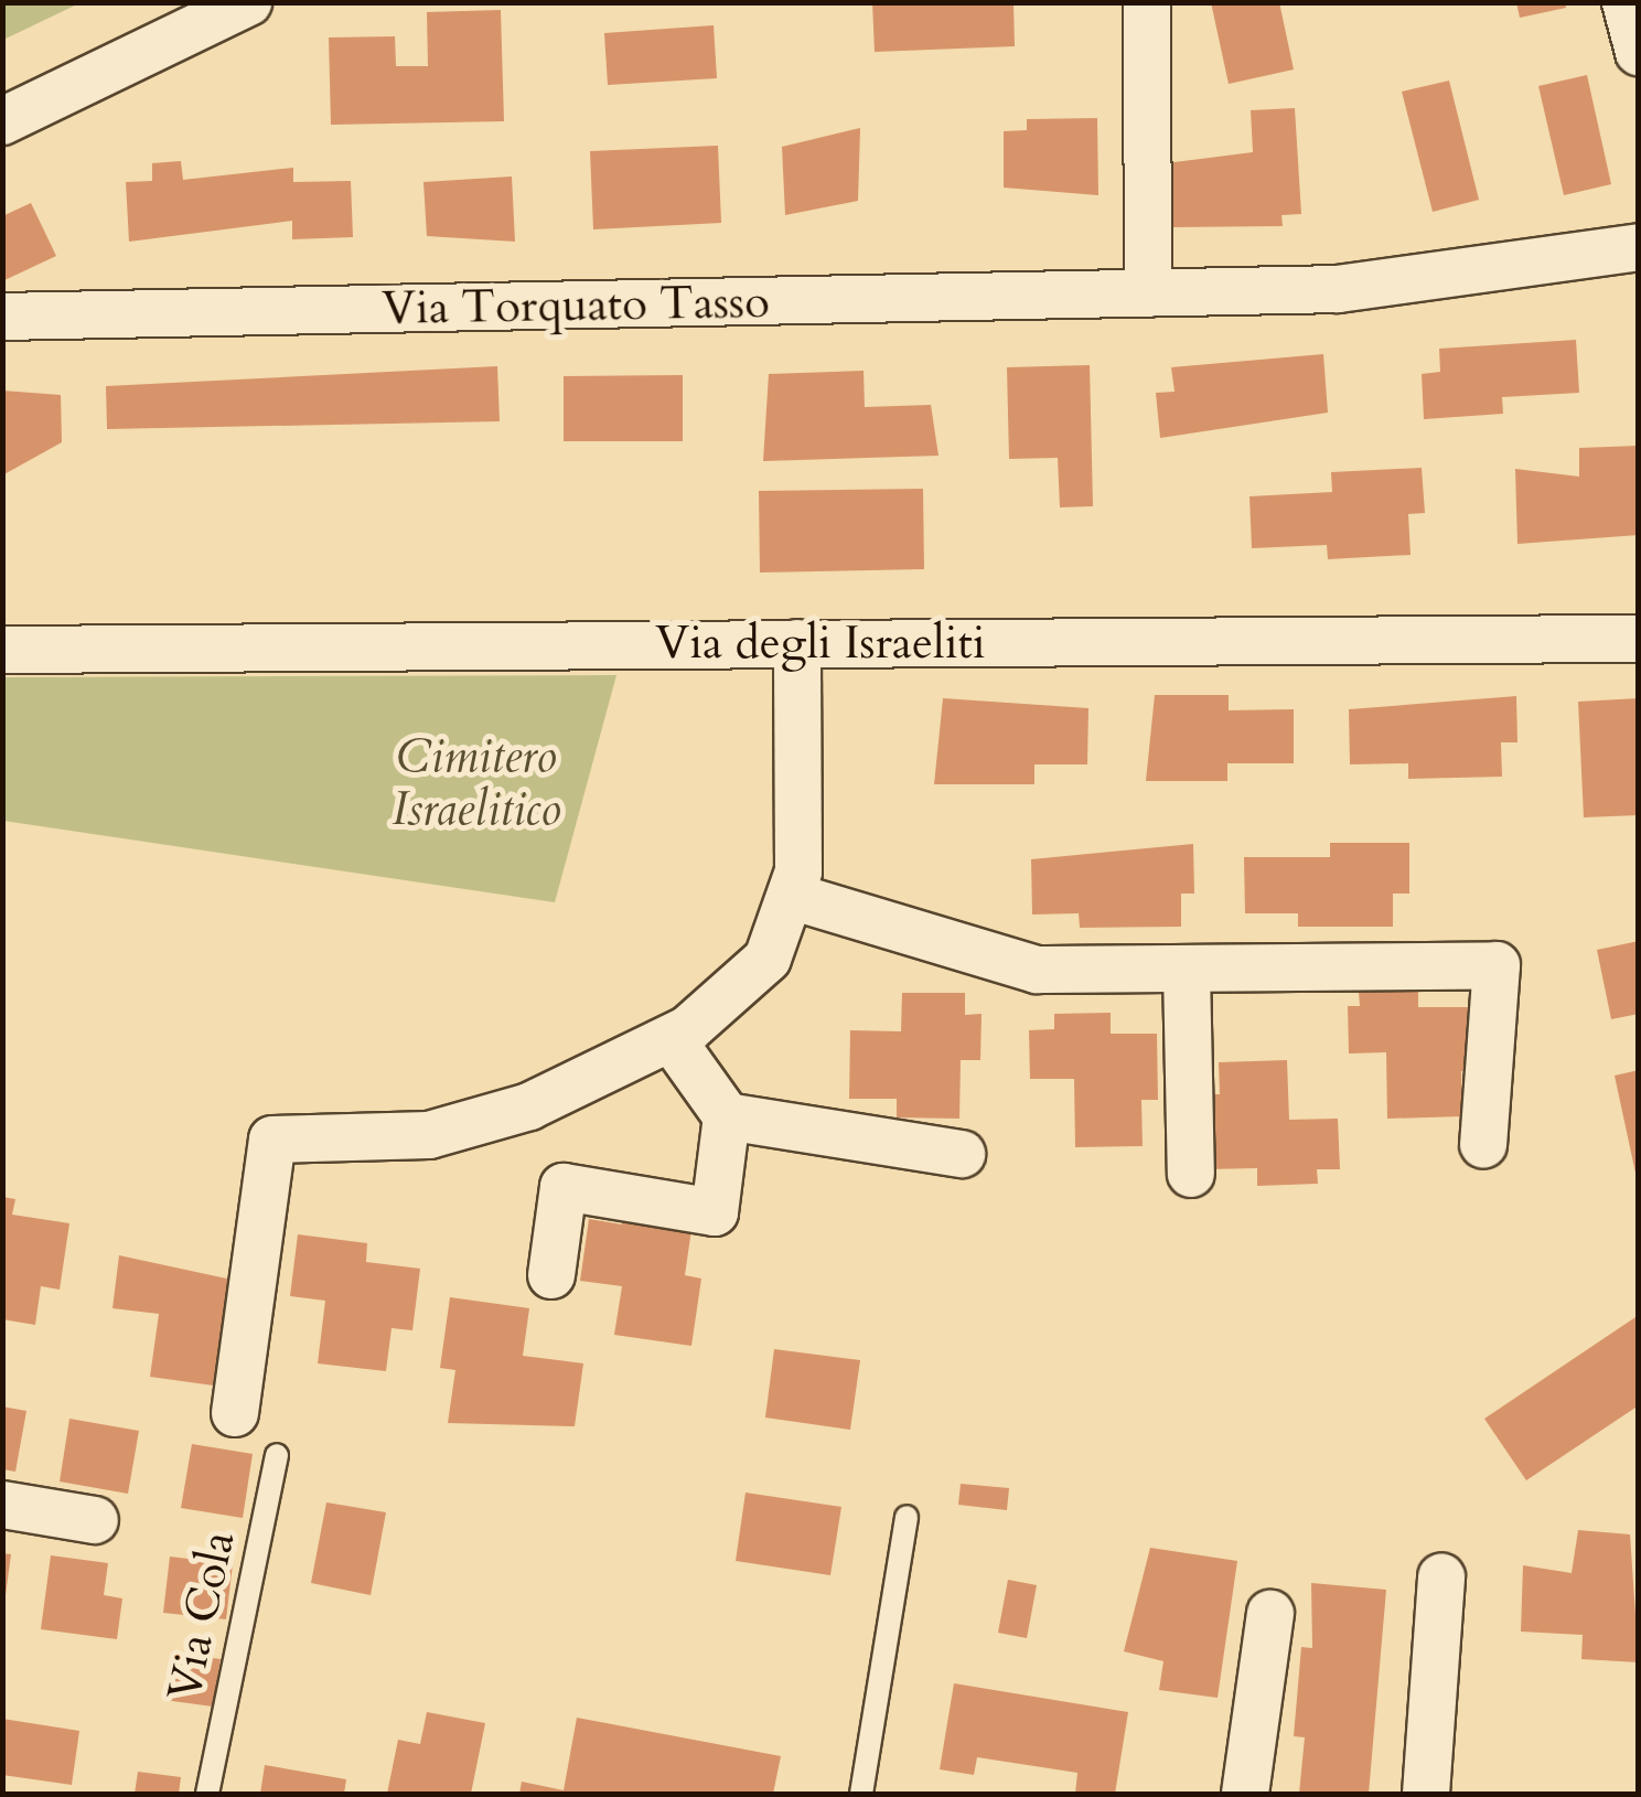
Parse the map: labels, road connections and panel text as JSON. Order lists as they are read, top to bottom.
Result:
{
  "streets": {
    "street": ["Via Torquato Tasso", "Via degli Israeliti"],
    "lane": ["Via Cola"]
  },
  "parks": ["Cimitero Israelitico"]
}
